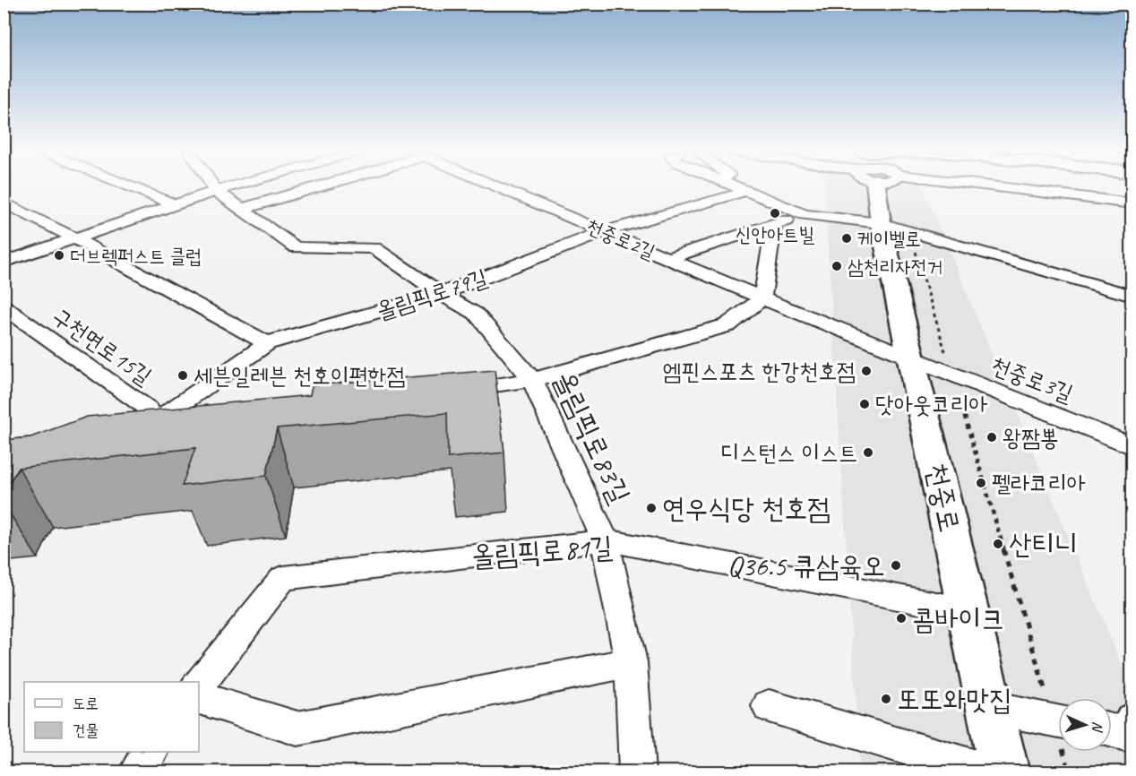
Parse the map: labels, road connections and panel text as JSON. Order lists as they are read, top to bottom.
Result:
{
  "streets": {
    "main road": ["천중로"],
    "street": [
      "천중로2길",
      "올림픽로79길",
      "구천면로15길",
      "천중로3길",
      "올림픽로83길",
      "올림픽로81길"
    ]
  },
  "crossings": [
    ["천중로2길", "올림픽로79길"],
    ["천중로2길", "천중로3길"],
    ["천중로2길", "올림픽로83길"],
    ["천중로2길", "천중로"],
    ["올림픽로79길", "구천면로15길"],
    ["올림픽로79길", "올림픽로83길"],
    ["천중로3길", "천중로"],
    ["올림픽로83길", "올림픽로81길"],
    ["천중로", "올림픽로81길"]
  ],
  "places": [
    "신안아트빌",
    "케이벨로",
    "더브렉퍼스트 클럽",
    "삼천리자전거",
    "엠핀스포츠 한강천호점",
    "세븐일레븐 천호이편한점",
    "닷아웃코리아",
    "왕짬뽕",
    "디스턴스 이스트",
    "펠라코리아",
    "연우식당 천호점",
    "산티니",
    "Q36.5 큐삼육오",
    "콤바이크",
    "또또와맛집"
  ],
  "legend": ["도로", "건물"],
  "north": "right"
}
